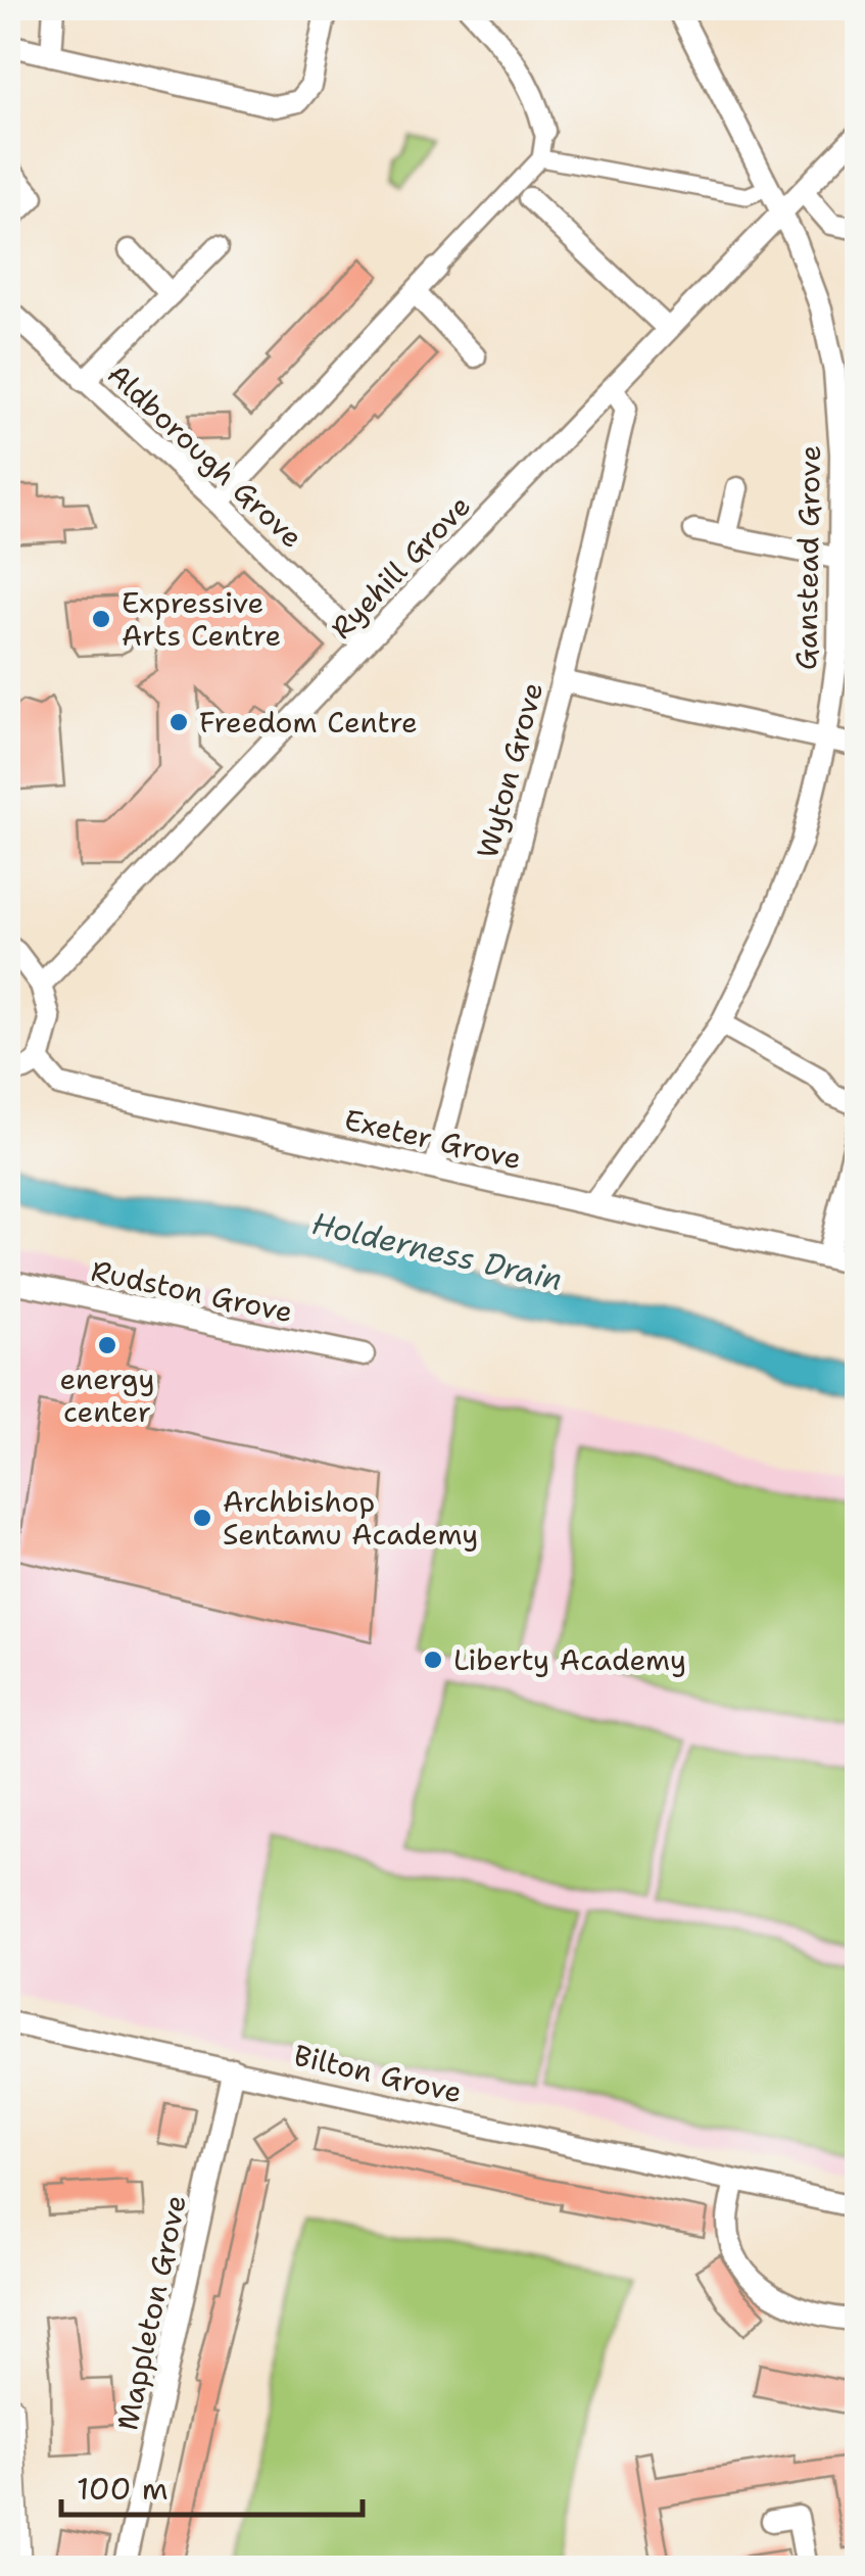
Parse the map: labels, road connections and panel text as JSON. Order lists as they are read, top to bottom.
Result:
{
  "streets": {
    "street": [
      "Aldborough Grove",
      "Ganstead Grove",
      "Ryehill Grove",
      "Wyton Grove",
      "Exeter Grove",
      "Rudston Grove",
      "Bilton Grove",
      "Mappleton Grove"
    ]
  },
  "crossings": [
    ["Aldborough Grove", "Ryehill Grove"],
    ["Ganstead Grove", "Ryehill Grove"],
    ["Ganstead Grove", "Exeter Grove"],
    ["Ryehill Grove", "Wyton Grove"],
    ["Wyton Grove", "Exeter Grove"],
    ["Bilton Grove", "Mappleton Grove"]
  ],
  "water": ["Holderness Drain"],
  "places": [
    "Expressive Arts Centre",
    "Freedom Centre",
    "energy center",
    "Archbishop Sentamu Academy",
    "Liberty Academy"
  ],
  "scale_bar": "100 m"
}
